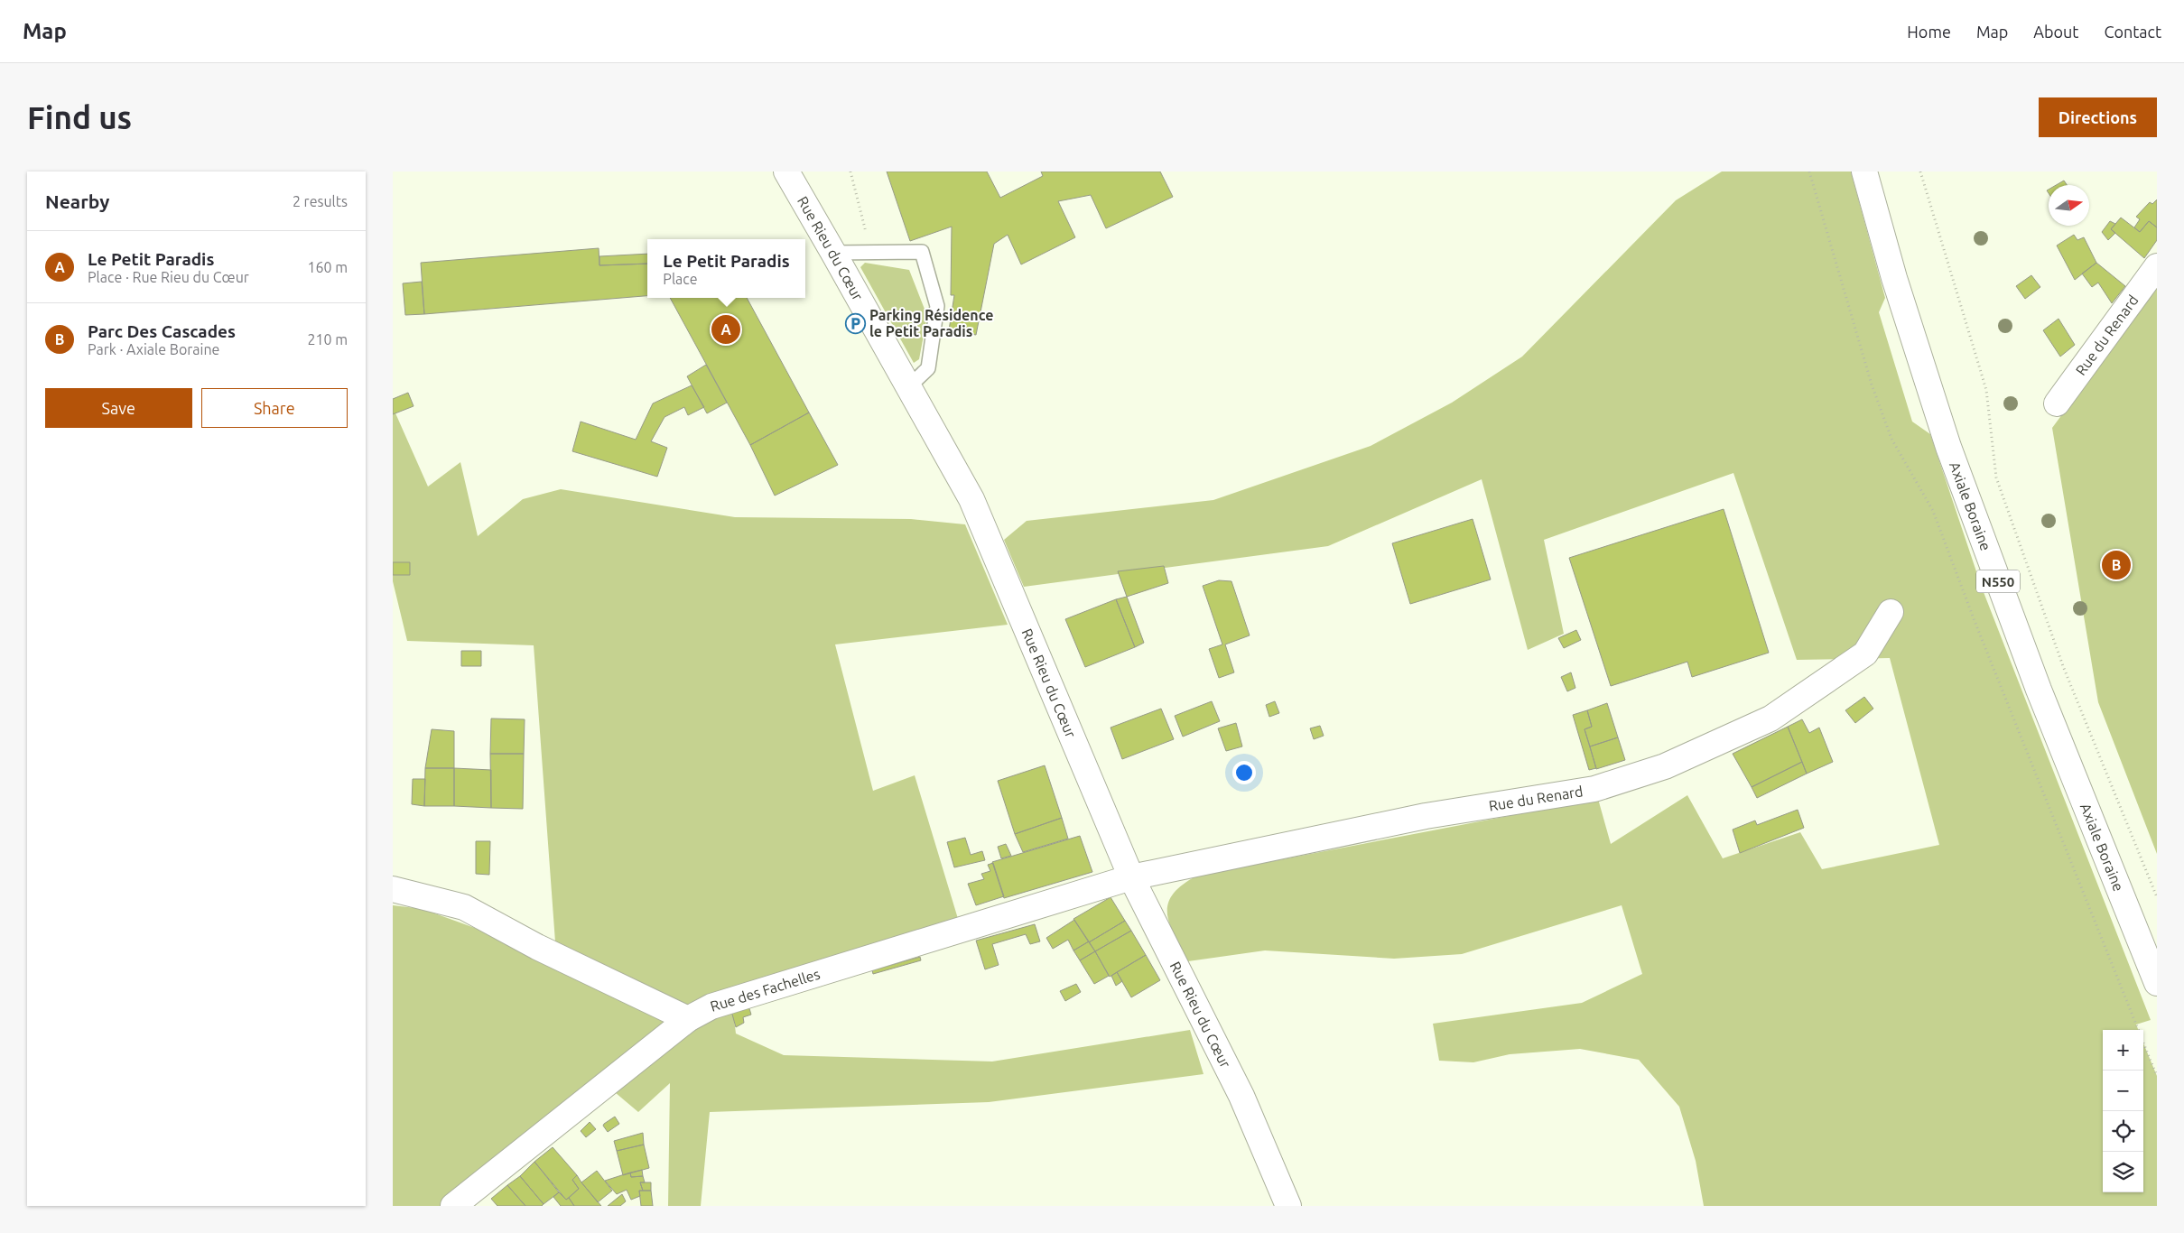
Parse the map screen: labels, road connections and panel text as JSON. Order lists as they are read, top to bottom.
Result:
{
  "streets": {
    "street": [
      "Rue Rieu du Cœur",
      "Rue du Renard",
      "Axiale Boraine",
      "N550",
      "Rue des Fachelles"
    ]
  },
  "crossings": [
    ["Rue Rieu du Cœur", "Rue du Renard"],
    ["Rue Rieu du Cœur", "Rue des Fachelles"],
    ["Rue du Renard", "Rue des Fachelles"]
  ],
  "places": {
    "parking": ["Parking Résidence le Petit Paradis"]
  },
  "north": "right",
  "page": {
    "header": "Map",
    "nav": [
      "Home",
      "Map",
      "About",
      "Contact"
    ],
    "buttons": [
      "Directions",
      ["Save", "Share"]
    ],
    "title": "Find us",
    "heading": ["Nearby", "2 results"],
    "list": [
      {
        "mark": "A",
        "name": "Le Petit Paradis",
        "note": "Place · Rue Rieu du Cœur",
        "value": "160 m"
      },
      {
        "mark": "B",
        "name": "Parc Des Cascades",
        "note": "Park · Axiale Boraine",
        "value": "210 m"
      }
    ],
    "popup": ["Le Petit Paradis", "Place"],
    "pins": ["A", "B"],
    "map_buttons": ["+", "−"]
  }
}
